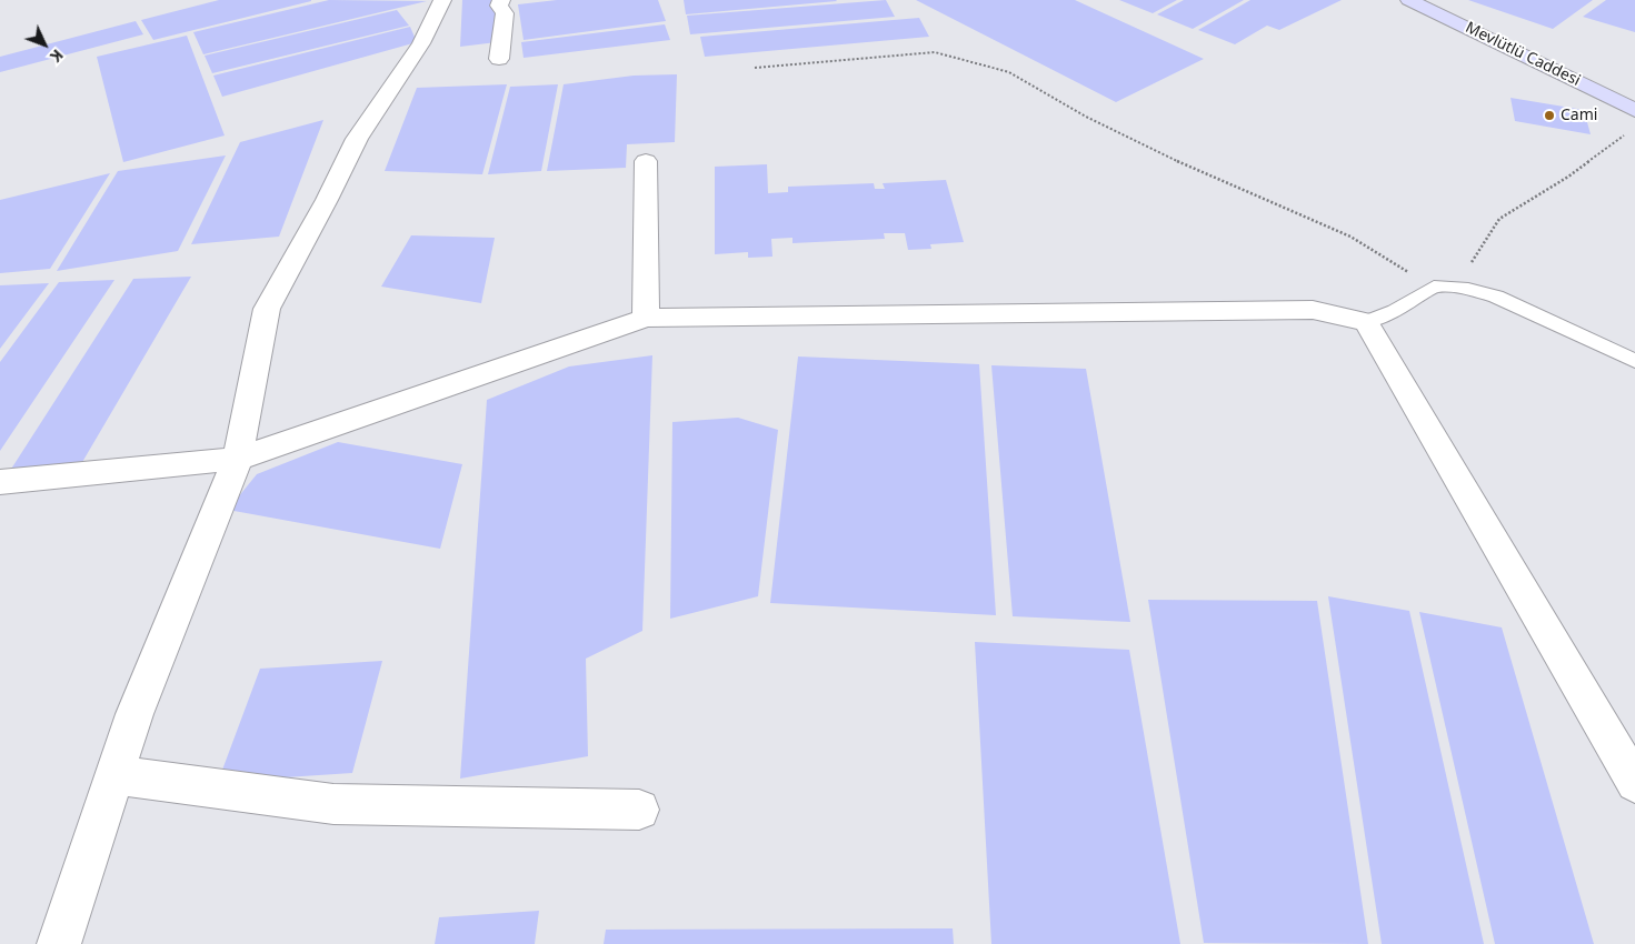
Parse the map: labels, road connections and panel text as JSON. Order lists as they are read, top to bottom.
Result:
{
  "streets": {
    "street": ["Mevlütlü Caddesi"]
  },
  "places": ["Cami"],
  "north": "bottom right"
}
